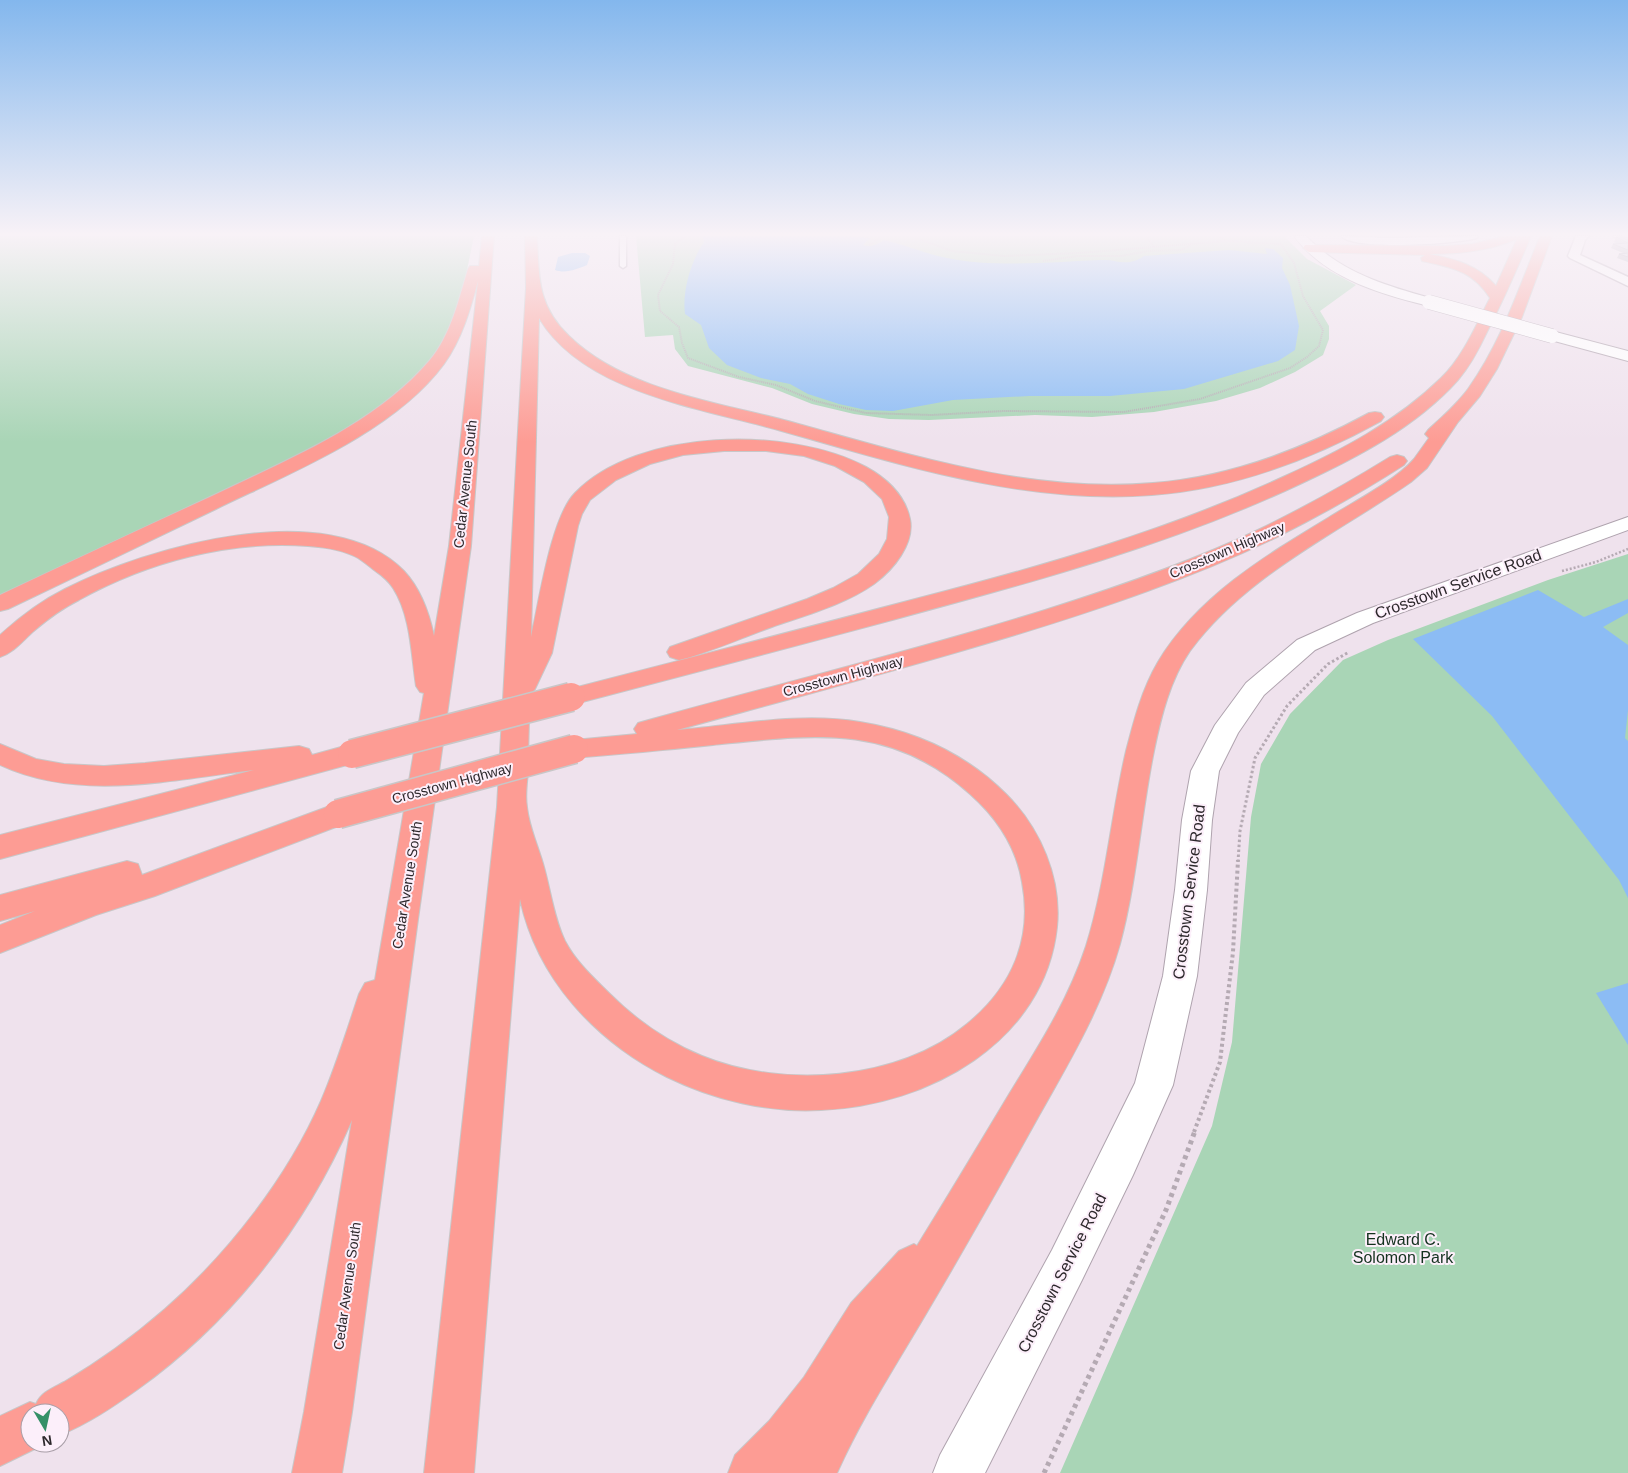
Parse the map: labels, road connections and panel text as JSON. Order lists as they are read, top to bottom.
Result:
{
  "streets": {
    "highway": ["Cedar Avenue South", "Crosstown Highway"],
    "street": ["Crosstown Service Road"]
  },
  "parks": ["Edward C. Solomon Park"],
  "north": "bottom"
}
